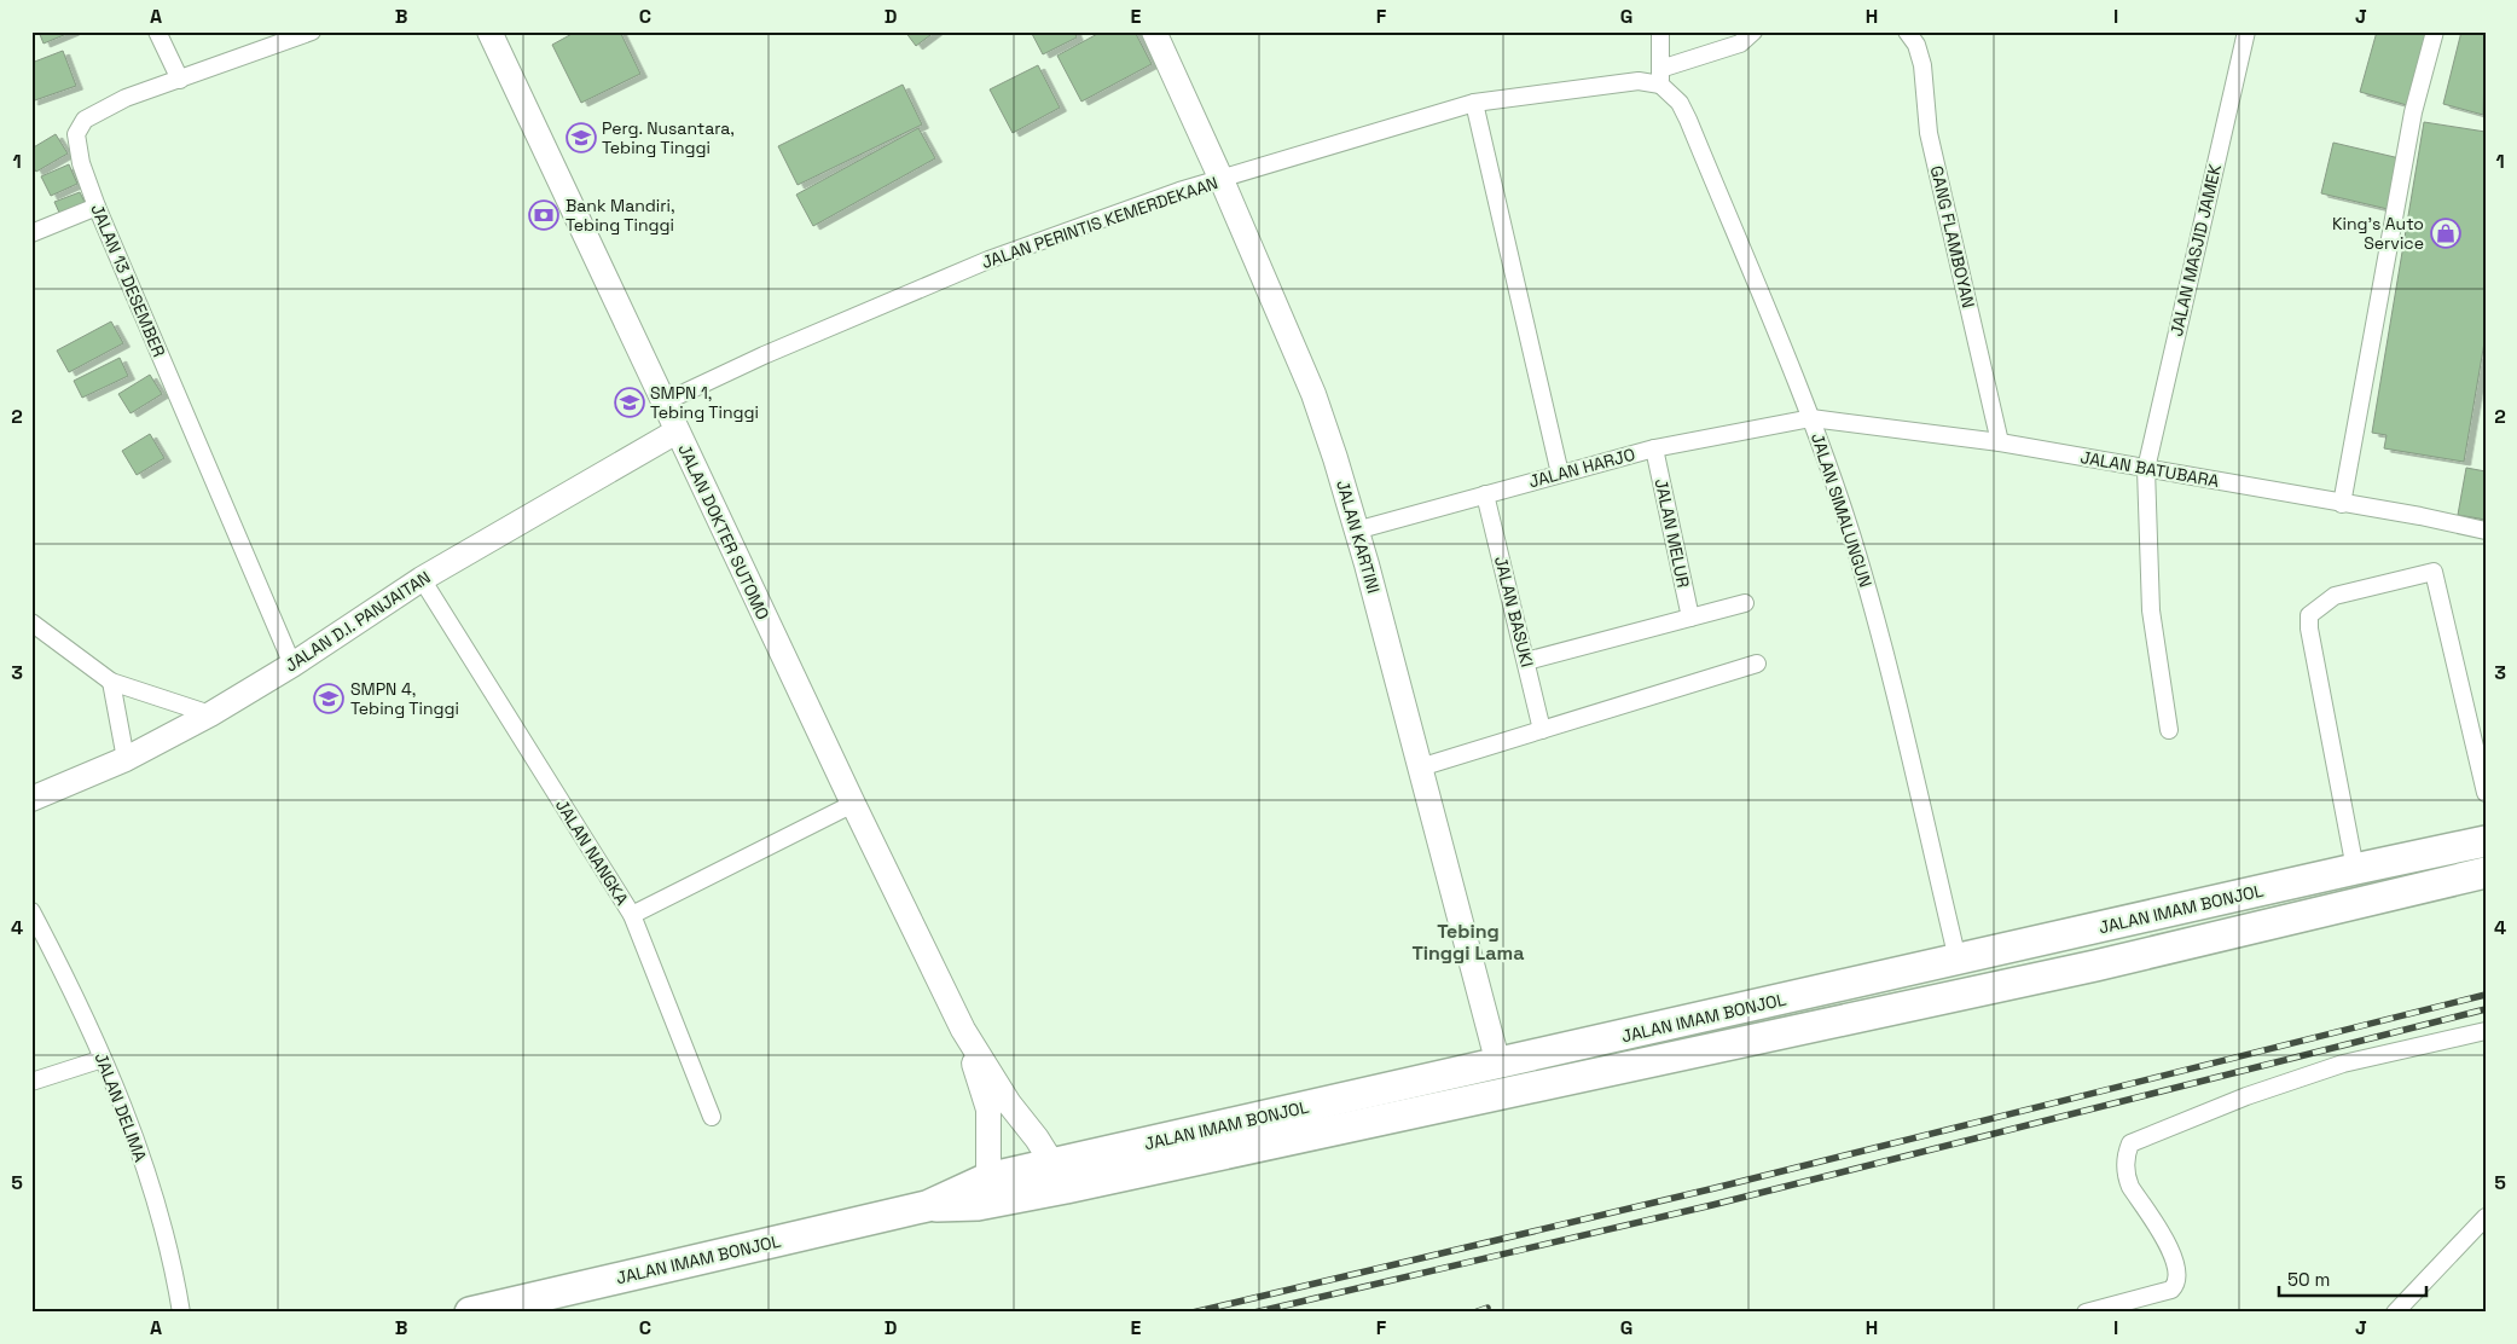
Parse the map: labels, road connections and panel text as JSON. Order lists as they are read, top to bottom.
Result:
{
  "streets": {
    "highway": ["JALAN IMAM BONJOL"],
    "street": [
      "JALAN PERINTIS KEMERDEKAAN",
      "GANG FLAMBOYAN",
      "JALAN MASJID JAMEK",
      "JALAN 13 DESEMBER",
      "JALAN HARJO",
      "JALAN BATUBARA",
      "JALAN SIMALUNGUN",
      "JALAN DOKTER SUTOMO",
      "JALAN MELUR",
      "JALAN KARTINI",
      "JALAN BASUKI",
      "JALAN D.I. PANJAITAN",
      "JALAN NANGKA",
      "JALAN DELIMA"
    ]
  },
  "crossings": [
    ["JALAN PERINTIS KEMERDEKAAN", "JALAN SIMALUNGUN"],
    ["JALAN PERINTIS KEMERDEKAAN", "JALAN DOKTER SUTOMO"],
    ["JALAN PERINTIS KEMERDEKAAN", "JALAN KARTINI"],
    ["GANG FLAMBOYAN", "JALAN BATUBARA"],
    ["JALAN MASJID JAMEK", "JALAN BATUBARA"],
    ["JALAN 13 DESEMBER", "JALAN D.I. PANJAITAN"],
    ["JALAN HARJO", "JALAN BATUBARA"],
    ["JALAN HARJO", "JALAN SIMALUNGUN"],
    ["JALAN HARJO", "JALAN MELUR"],
    ["JALAN HARJO", "JALAN KARTINI"],
    ["JALAN HARJO", "JALAN BASUKI"],
    ["JALAN BATUBARA", "JALAN SIMALUNGUN"],
    ["JALAN SIMALUNGUN", "JALAN IMAM BONJOL"],
    ["JALAN DOKTER SUTOMO", "JALAN D.I. PANJAITAN"],
    ["JALAN DOKTER SUTOMO", "JALAN NANGKA"],
    ["JALAN DOKTER SUTOMO", "JALAN IMAM BONJOL"],
    ["JALAN KARTINI", "JALAN IMAM BONJOL"],
    ["JALAN D.I. PANJAITAN", "JALAN NANGKA"]
  ],
  "districts": ["Tebing Tinggi Lama"],
  "places": {
    "school or university": ["Perg. Nusantara, Tebing Tinggi", "SMPN 1, Tebing Tinggi", "SMPN 4, Tebing Tinggi"],
    "bank": ["Bank Mandiri, Tebing Tinggi"],
    "shop": ["King's Auto Service"]
  },
  "scale_bar": "50 m",
  "grid": {
    "columns": [
      "A",
      "B",
      "C",
      "D",
      "E",
      "F",
      "G",
      "H",
      "I",
      "J"
    ],
    "rows": [
      "1",
      "2",
      "3",
      "4",
      "5"
    ]
  }
}
